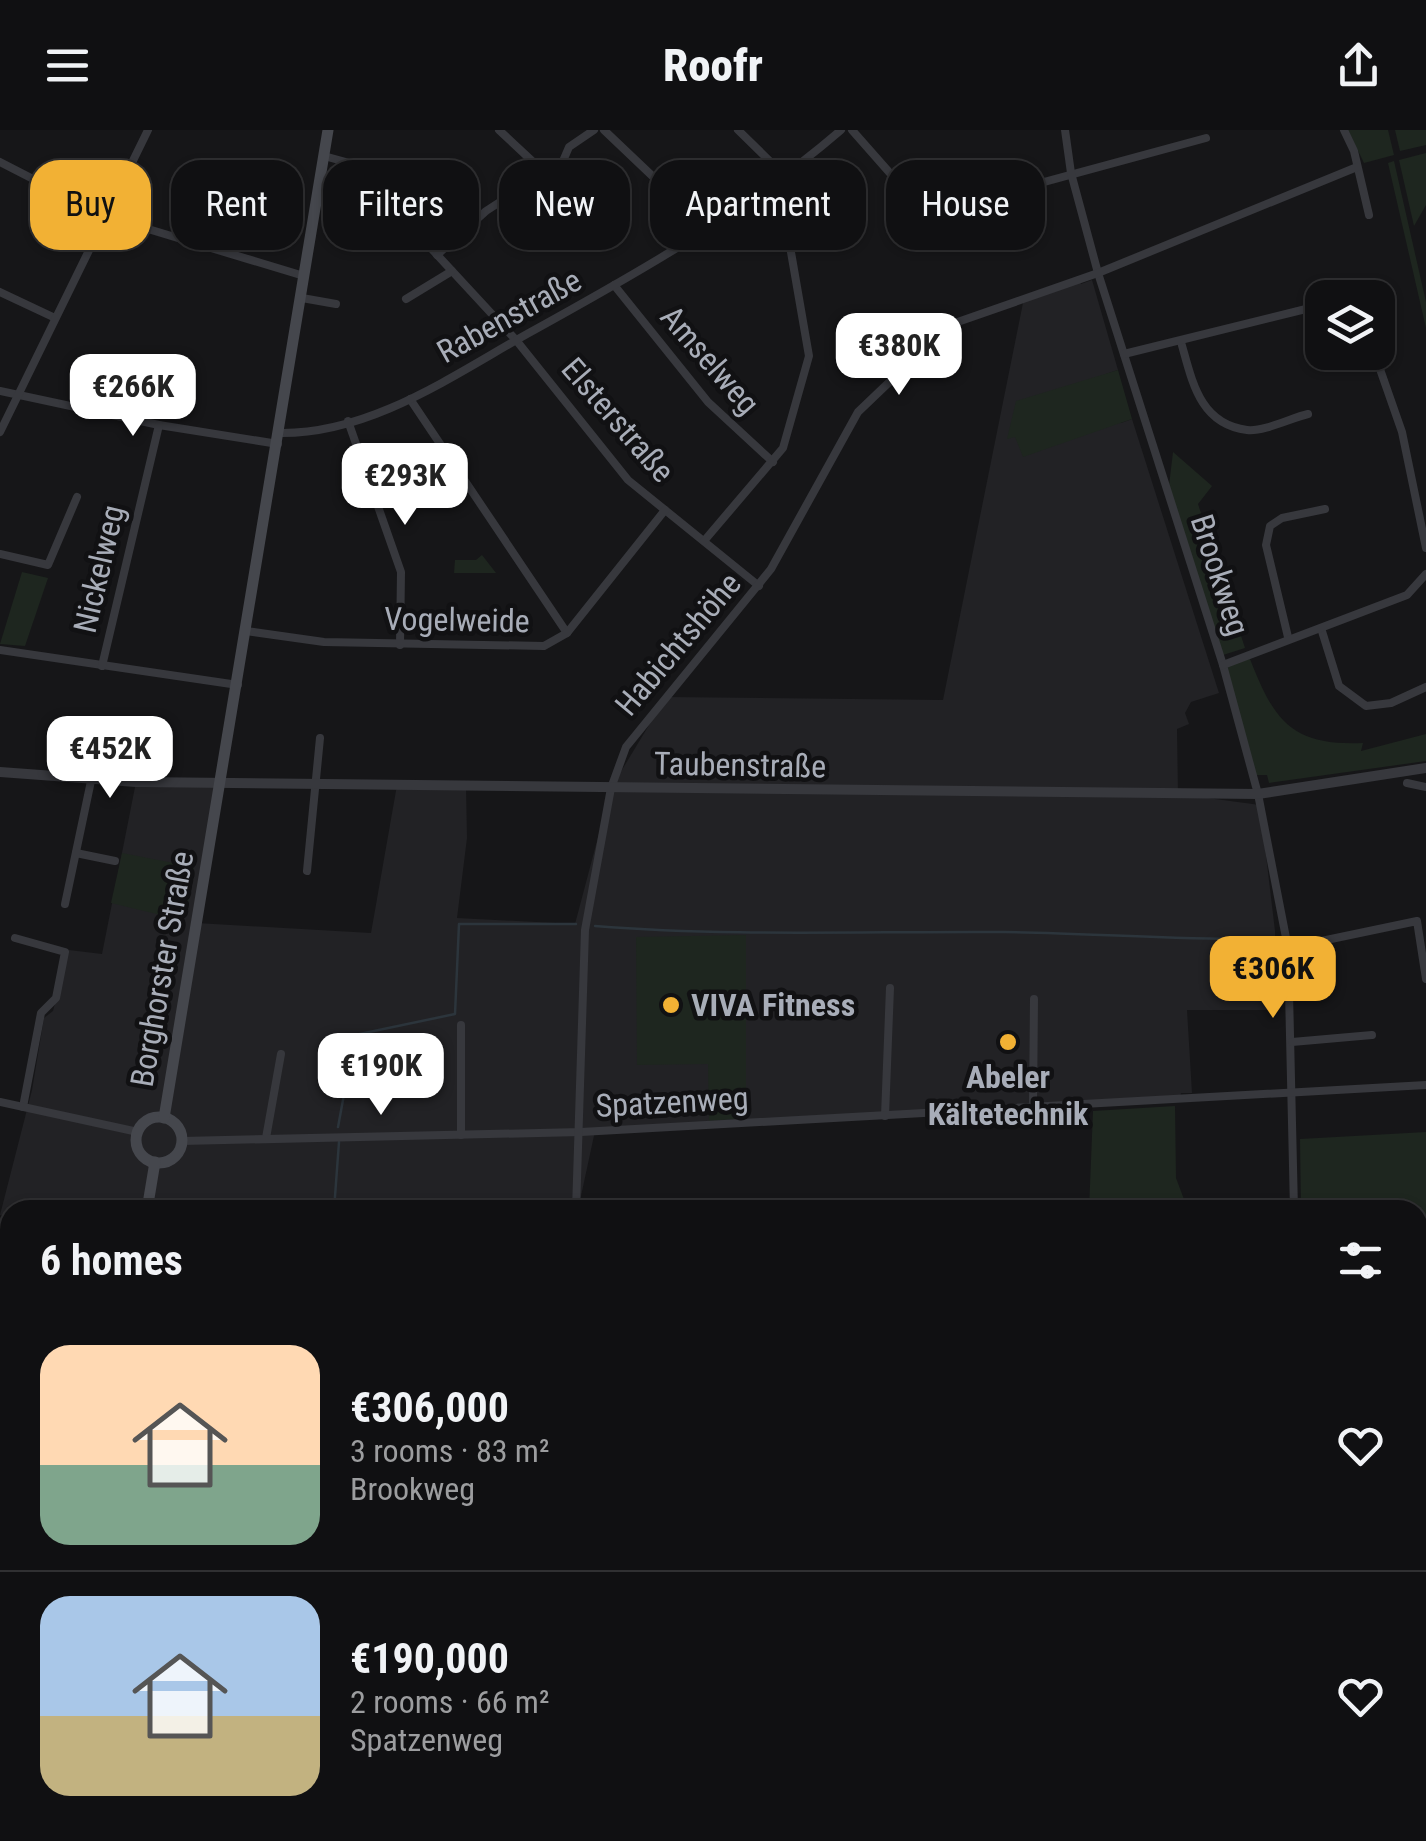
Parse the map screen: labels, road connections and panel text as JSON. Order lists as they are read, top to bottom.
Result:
{
  "streets": {
    "main road": ["Borghorster Straße"],
    "street": [
      "Rabenstraße",
      "Amselweg",
      "Elsterstraße",
      "Nickelweg",
      "Brookweg",
      "Vogelweide",
      "Habichtshöhe",
      "Taubenstraße",
      "Spatzenweg"
    ]
  },
  "crossings": [
    ["Rabenstraße", "Amselweg"],
    ["Rabenstraße", "Elsterstraße"],
    ["Rabenstraße", "Nickelweg"],
    ["Rabenstraße", "Borghorster Straße"],
    ["Elsterstraße", "Vogelweide"],
    ["Elsterstraße", "Habichtshöhe"],
    ["Elsterstraße", "Borghorster Straße"],
    ["Brookweg", "Habichtshöhe"],
    ["Brookweg", "Taubenstraße"],
    ["Brookweg", "Spatzenweg"],
    ["Vogelweide", "Borghorster Straße"],
    ["Habichtshöhe", "Taubenstraße"],
    ["Habichtshöhe", "Spatzenweg"],
    ["Taubenstraße", "Borghorster Straße"],
    ["Borghorster Straße", "Spatzenweg"]
  ],
  "places": ["VIVA Fitness", "Abeler Kältetechnik"],
  "page": {
    "header": "Roofr",
    "chip": [
      "Buy",
      "Rent",
      "Filters",
      "New",
      "Apartment",
      "House"
    ],
    "price": [
      "€380K",
      "€266K",
      "€293K",
      "€452K",
      "€306K",
      "€190K"
    ],
    "heading": "6 homes",
    "list": [
      {
        "name": "€306,000",
        "note": "3 rooms · 83 m² · Brookweg"
      },
      {
        "name": "€190,000",
        "note": "2 rooms · 66 m² · Spatzenweg"
      }
    ]
  }
}
